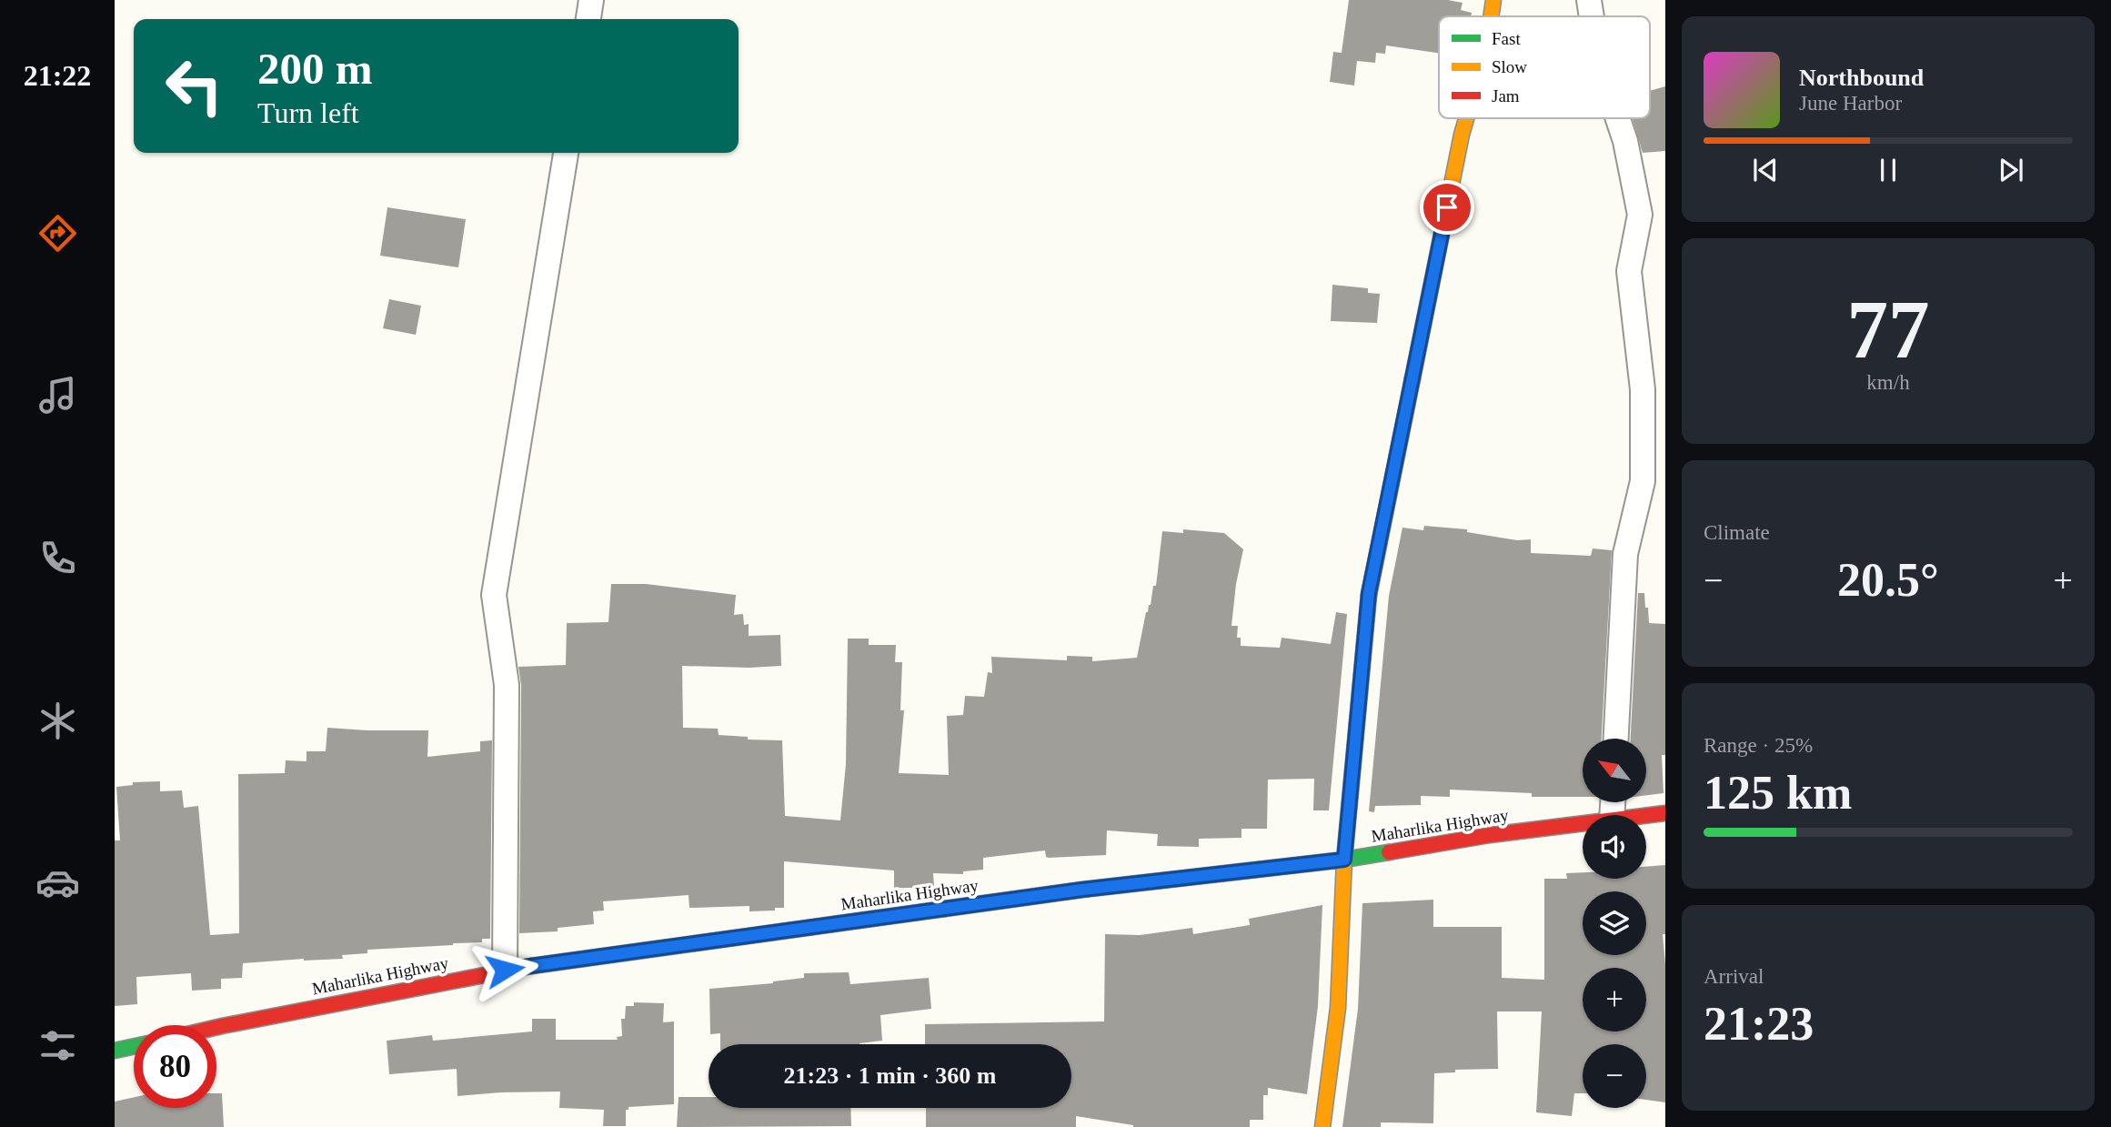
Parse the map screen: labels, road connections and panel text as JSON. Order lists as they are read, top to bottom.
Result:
{
  "streets": {
    "main road": ["Maharlika Highway"]
  },
  "legend": ["Fast", "Slow", "Jam"],
  "north": "top left",
  "page": {
    "tabs": "21:22",
    "turn": ["200 m", "Turn left"],
    "song": ["Northbound", "June Harbor"],
    "tile": [
      ["77", "km/h"],
      "Climate",
      ["Range · 25%", "125 km"],
      ["Arrival", "21:23"]
    ],
    "heat": ["−", "20.5°", "+"],
    "map_buttons": ["+", "−"],
    "limit": "80",
    "trip": "21:23 · 1 min · 360 m"
  }
}
